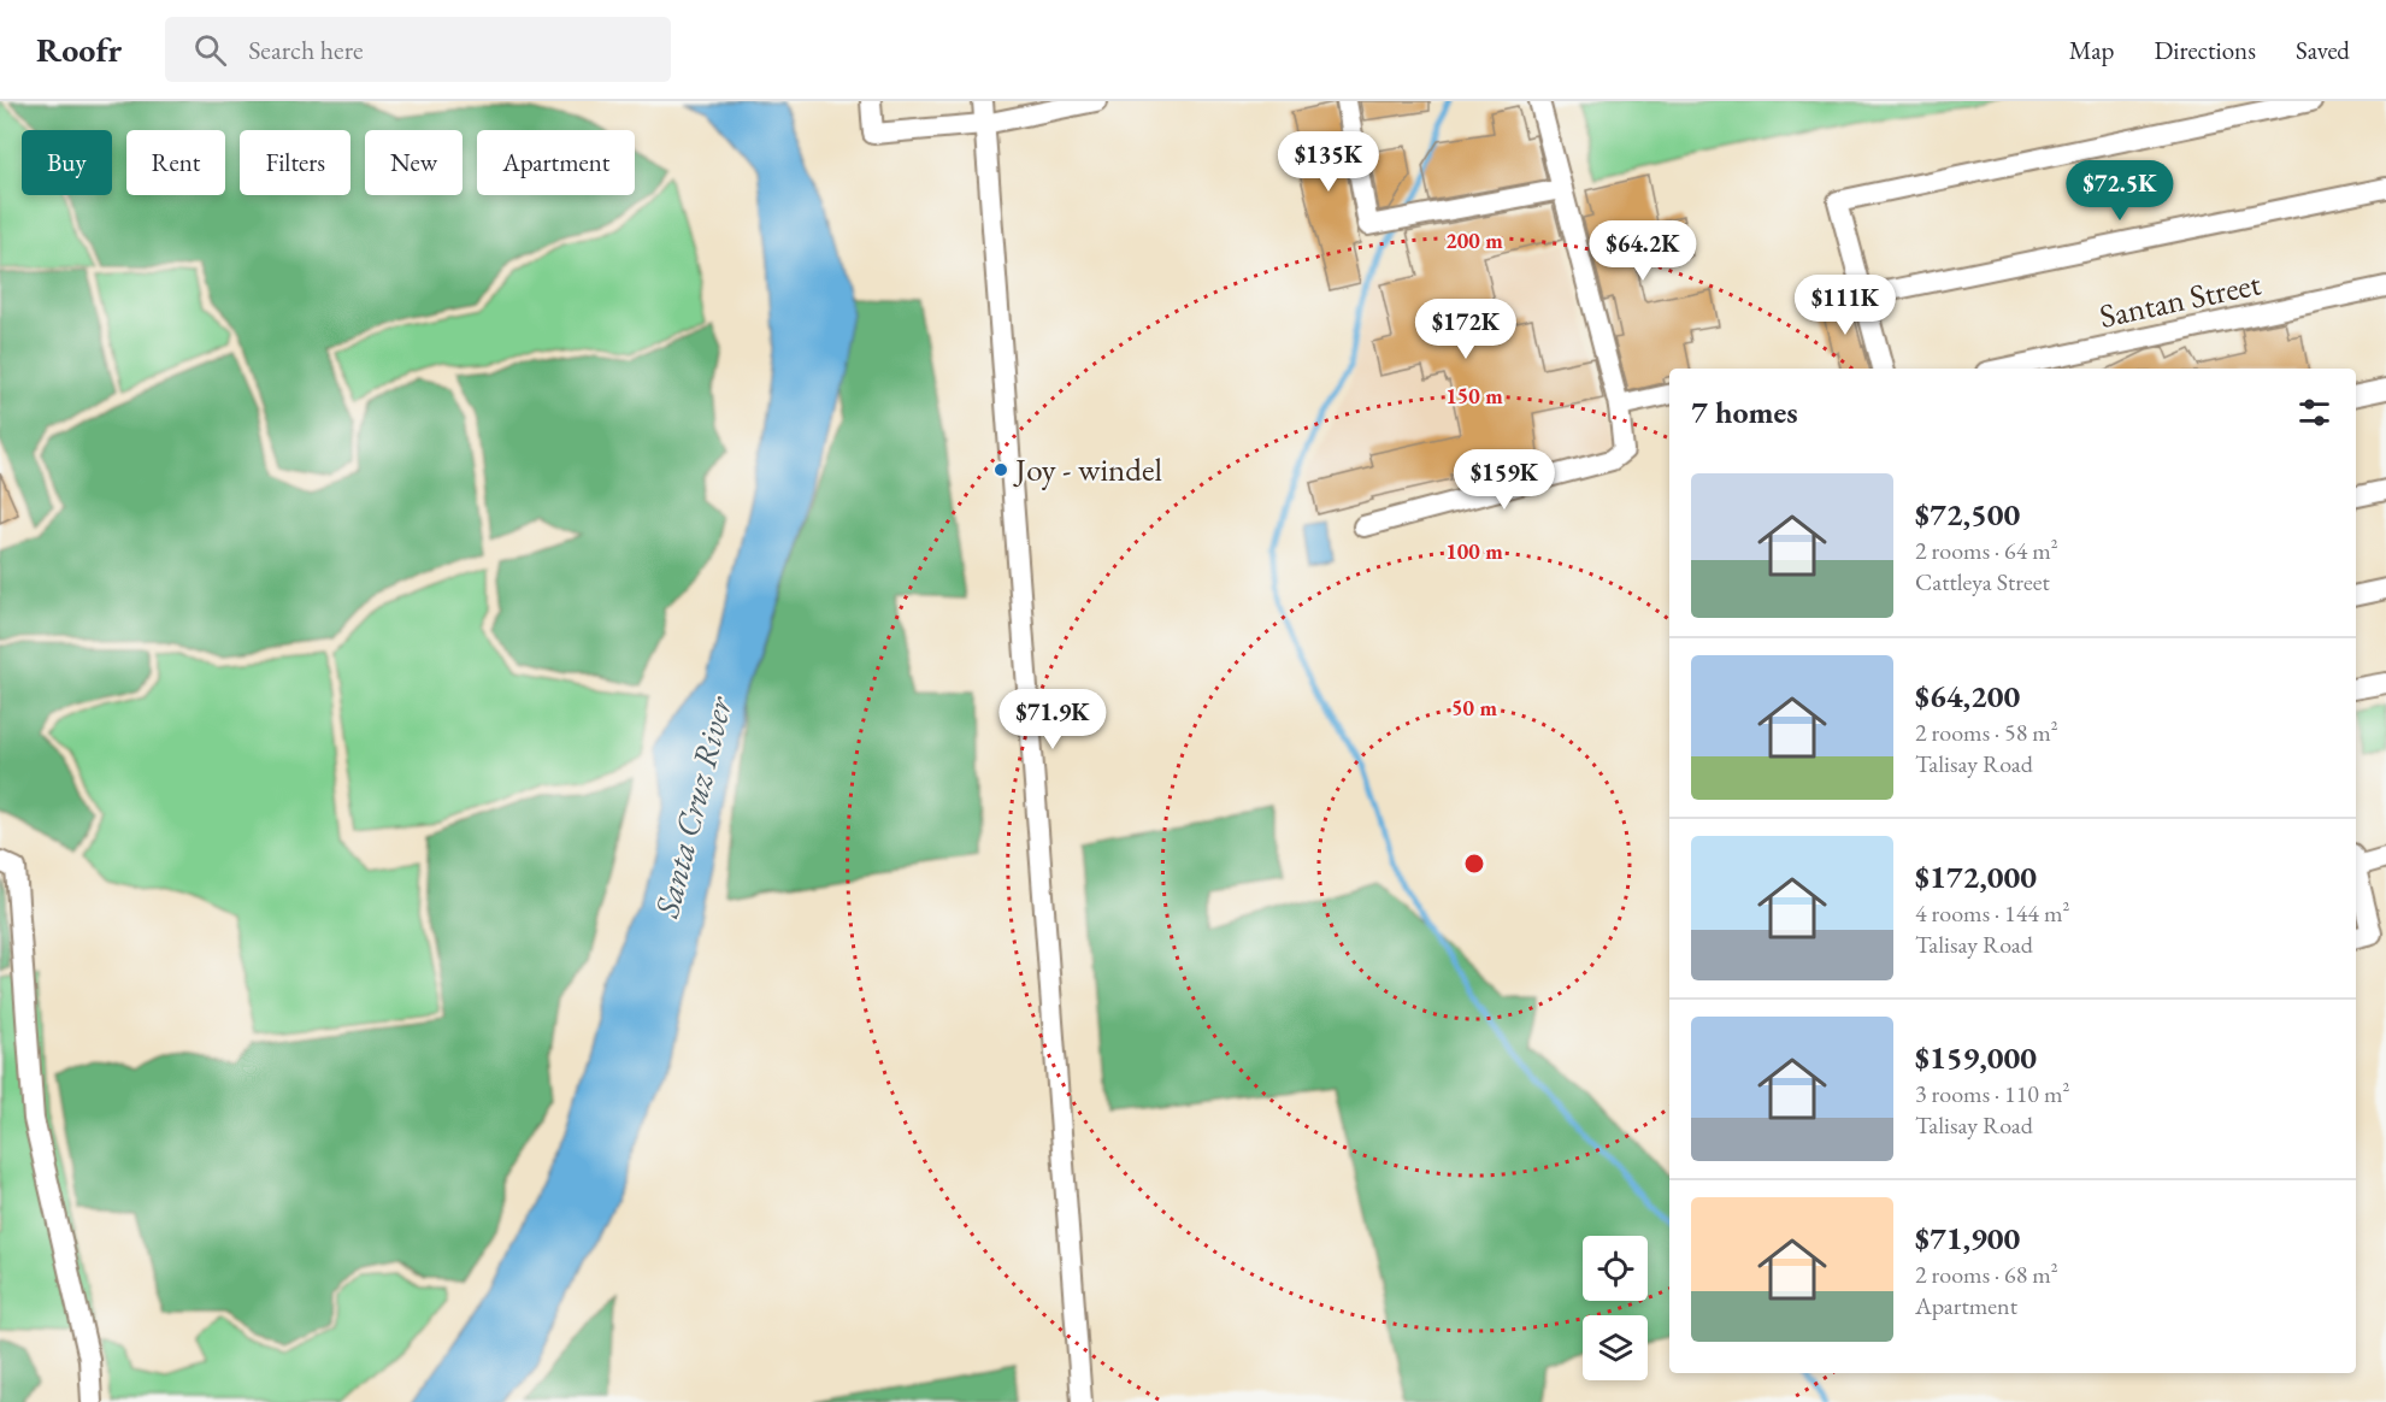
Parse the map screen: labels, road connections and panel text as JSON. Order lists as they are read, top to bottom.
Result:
{
  "streets": {
    "street": ["Santan Street"]
  },
  "water": ["Santa Cruz River"],
  "places": ["Joy - windel"],
  "page": {
    "header": "Roofr",
    "search": "Search here",
    "nav": ["Map", "Directions", "Saved"],
    "chip": [
      "Buy",
      "Rent",
      "Filters",
      "New",
      "Apartment"
    ],
    "price": [
      "$135K",
      "$72.5K",
      "$64.2K",
      "$111K",
      "$172K",
      "$159K",
      "$71.9K"
    ],
    "heading": "7 homes",
    "list": [
      {
        "name": "$72,500",
        "note": "2 rooms · 64 m² · Cattleya Street"
      },
      {
        "name": "$64,200",
        "note": "2 rooms · 58 m² · Talisay Road"
      },
      {
        "name": "$172,000",
        "note": "4 rooms · 144 m² · Talisay Road"
      },
      {
        "name": "$159,000",
        "note": "3 rooms · 110 m² · Talisay Road"
      },
      {
        "name": "$71,900",
        "note": "2 rooms · 68 m² · Apartment"
      }
    ]
  },
  "rings": [
    "200 m",
    "150 m",
    "100 m",
    "50 m"
  ]
}
